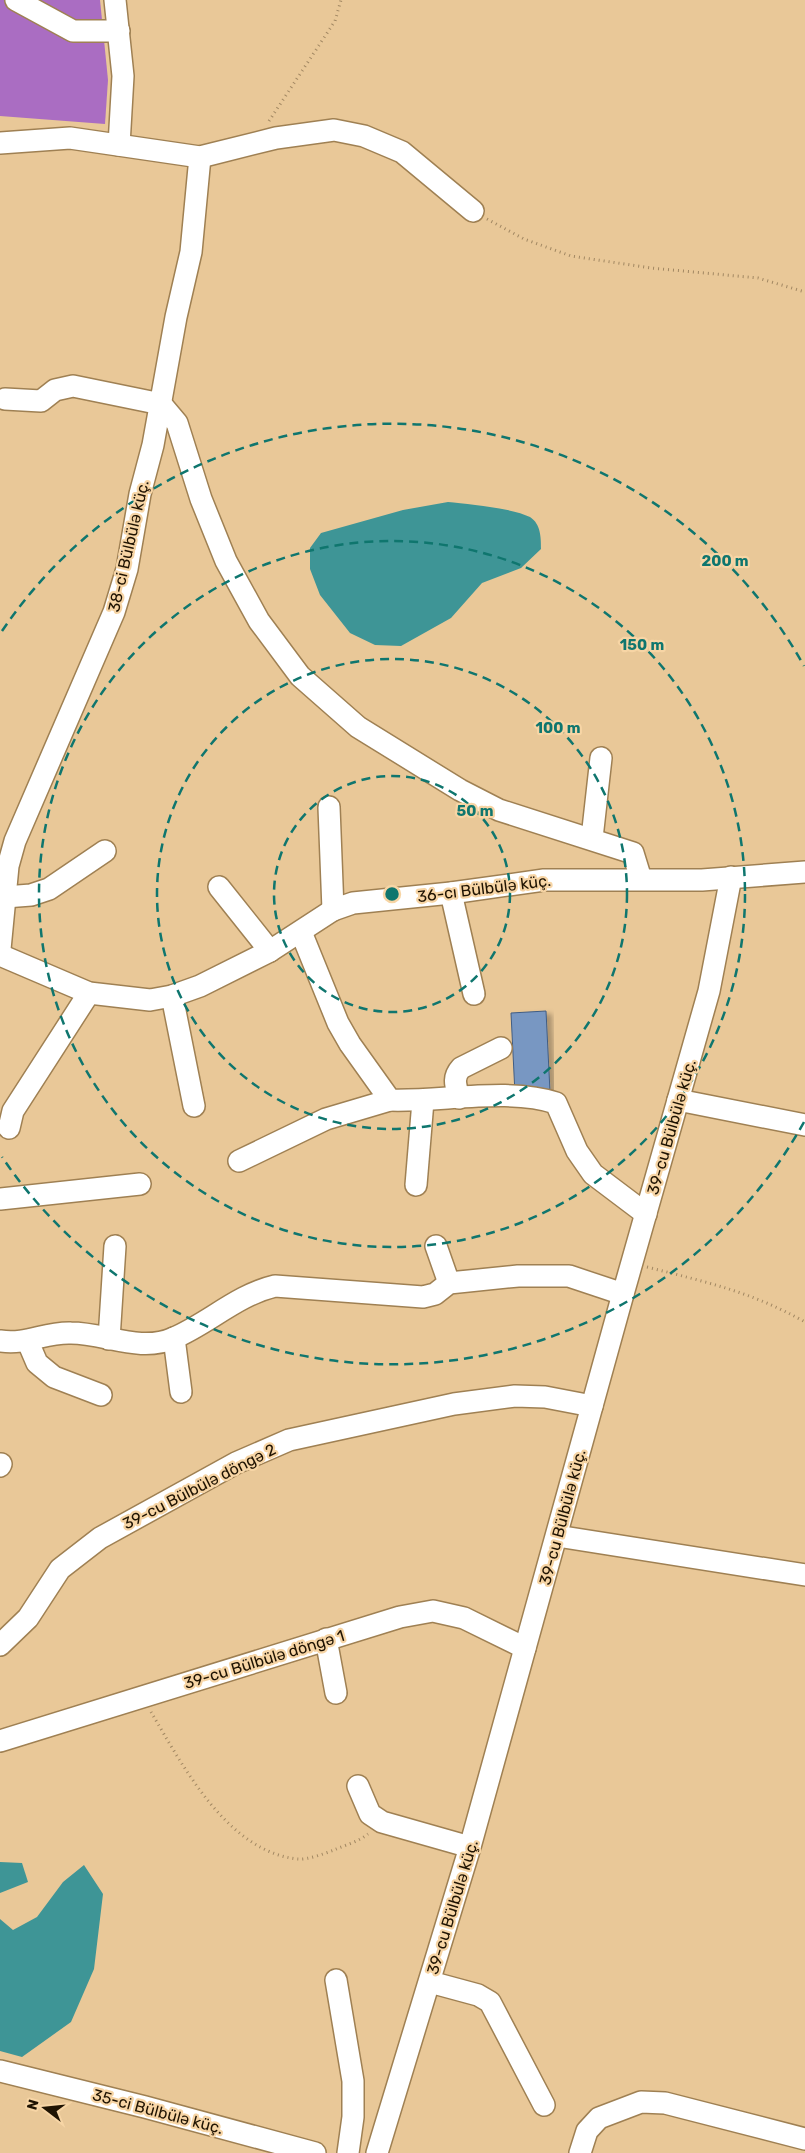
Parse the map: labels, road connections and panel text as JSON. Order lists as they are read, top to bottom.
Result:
{
  "streets": {
    "street": [
      "38-ci Bülbülə küç.",
      "36-cı Bülbülə küç.",
      "39-cu Bülbülə küç.",
      "39-cu Bülbülə döngə 2",
      "39-cu Bülbülə döngə 1",
      "35-ci Bülbülə küç."
    ]
  },
  "crossings": [
    ["38-ci Bülbülə küç.", "36-cı Bülbülə küç."],
    ["36-cı Bülbülə küç.", "39-cu Bülbülə küç."],
    ["39-cu Bülbülə küç.", "39-cu Bülbülə döngə 2"],
    ["39-cu Bülbülə küç.", "39-cu Bülbülə döngə 1"]
  ],
  "north": "left",
  "rings": [
    "200 m",
    "150 m",
    "100 m",
    "50 m"
  ]
}
